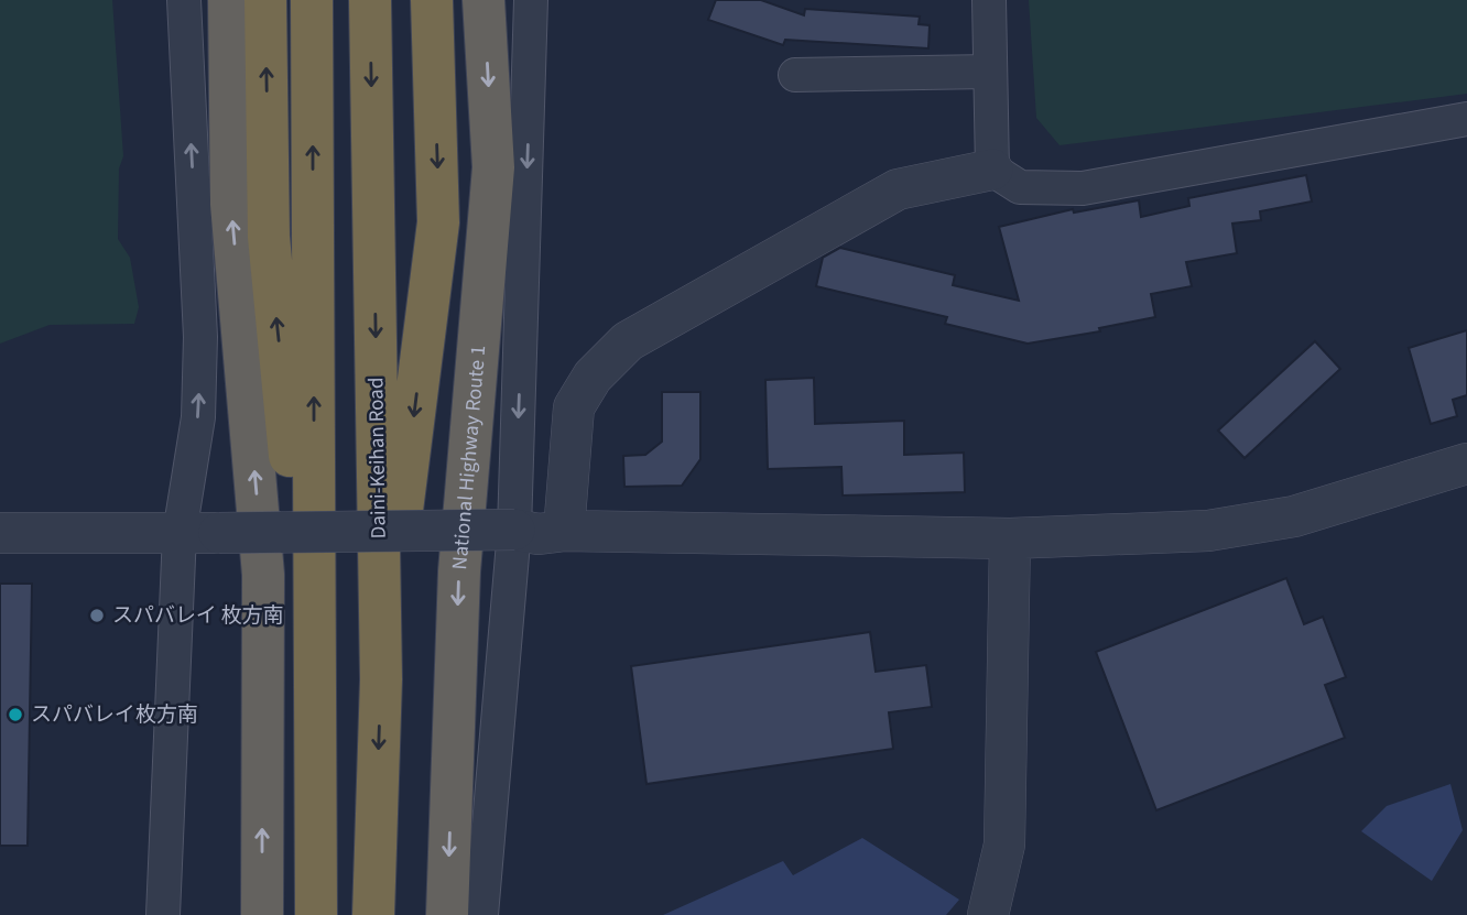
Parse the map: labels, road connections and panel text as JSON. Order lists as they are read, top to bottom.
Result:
{
  "streets": {
    "highway": ["National Highway Route 1", "Daini-Keihan Road"]
  },
  "places": ["スパバレイ 枚方南", "スパバレイ枚方南"]
}
